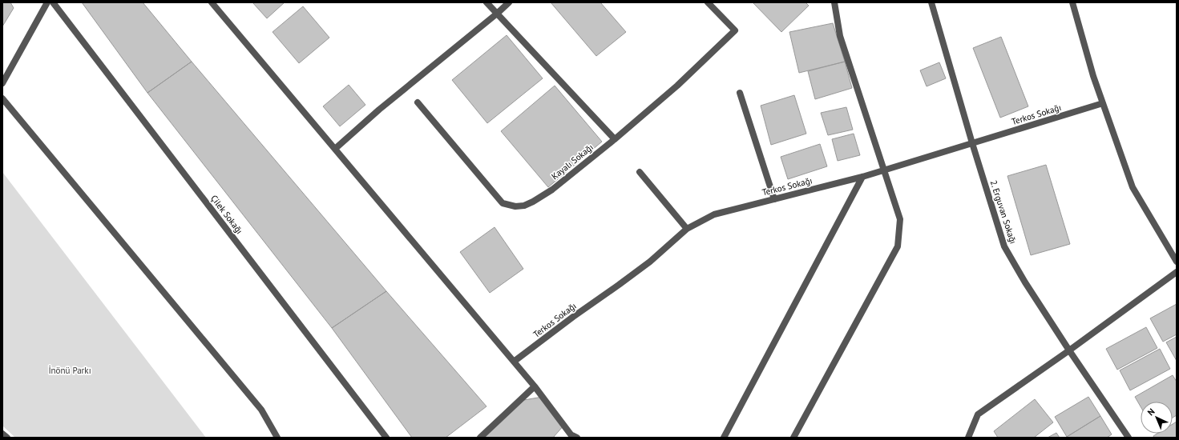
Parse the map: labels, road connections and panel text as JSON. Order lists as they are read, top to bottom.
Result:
{
  "streets": {
    "street": [
      "Terkos Sokağı",
      "Kayalı Sokağı",
      "2. Erguvan Sokağı",
      "Çilek Sokağı"
    ]
  },
  "crossings": [
    ["Terkos Sokağı", "2. Erguvan Sokağı"]
  ],
  "parks": ["İnönü Parkı"],
  "north": "top left"
}
